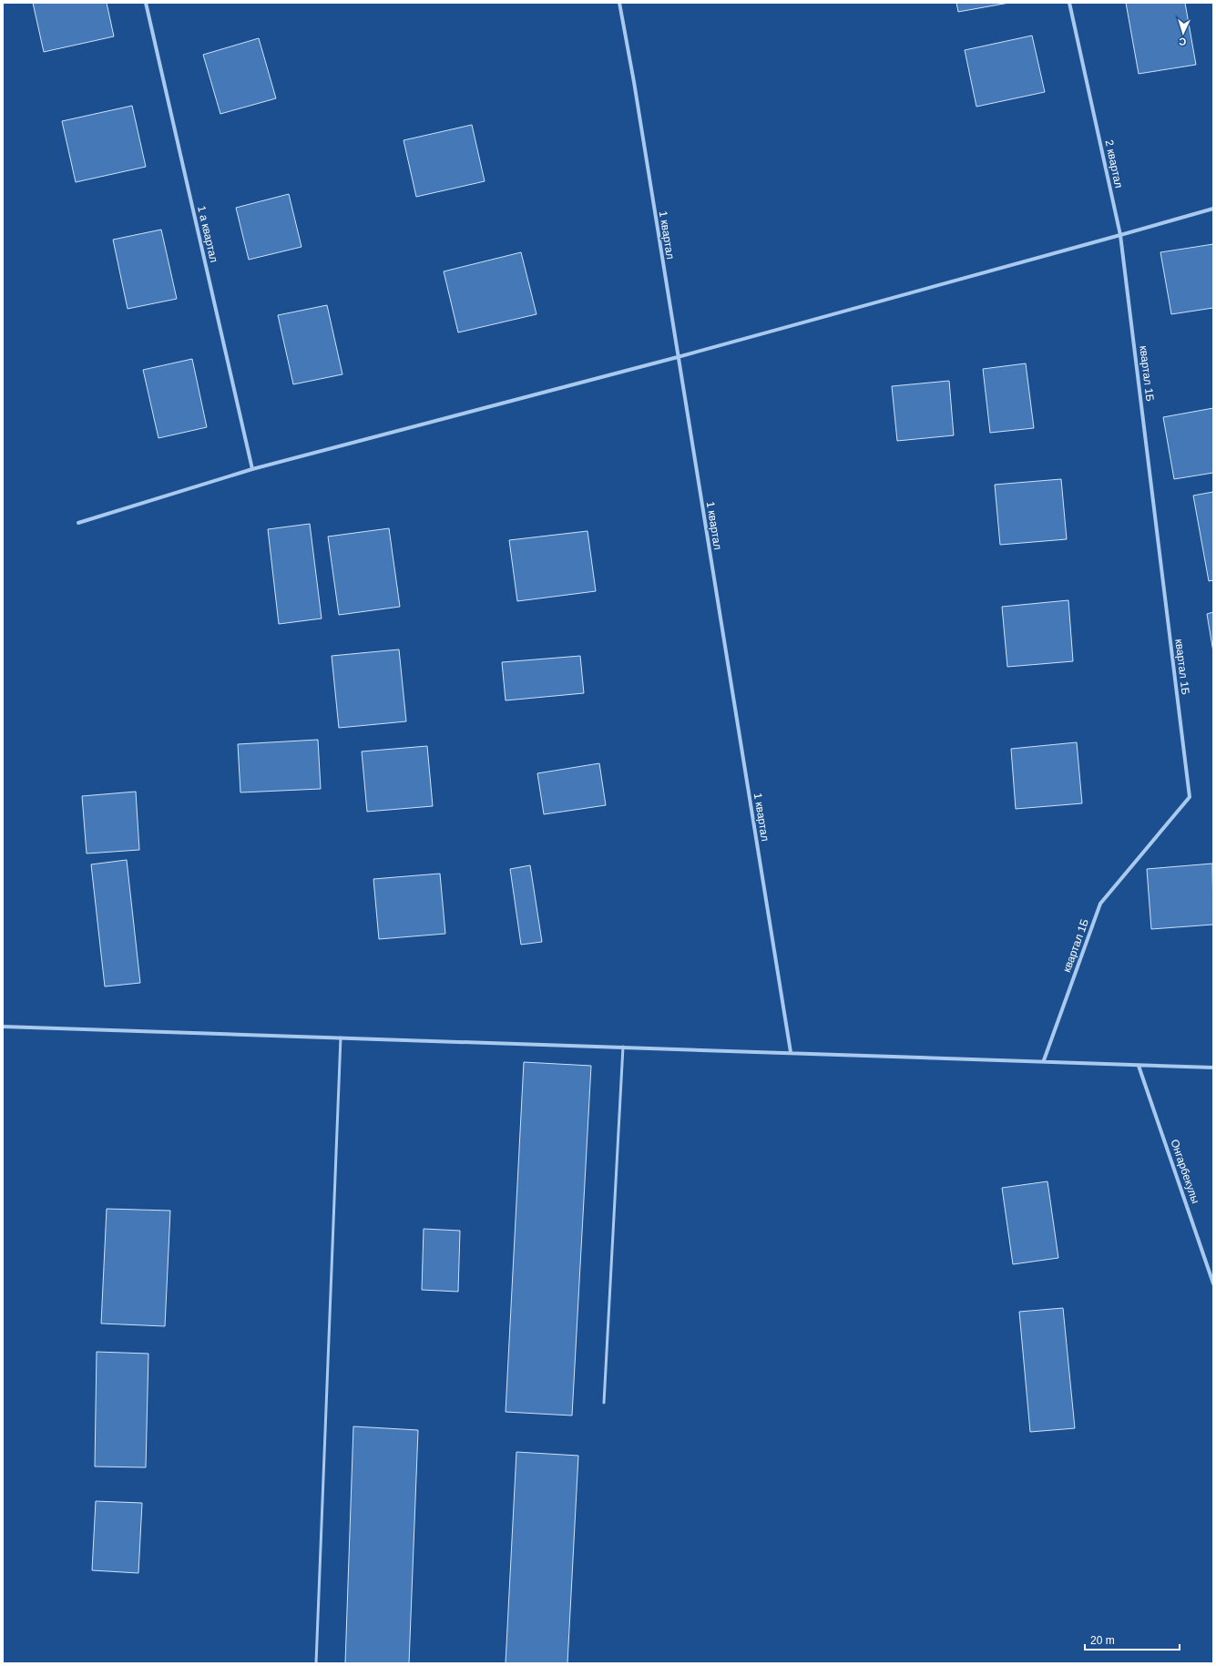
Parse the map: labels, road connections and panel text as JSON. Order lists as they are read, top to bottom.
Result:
{
  "streets": {
    "street": [
      "2 квартал",
      "1 а квартал",
      "1 квартал",
      "квартал 1Б",
      "Онгарбекулы"
    ]
  },
  "crossings": [
    ["2 квартал", "квартал 1Б"]
  ],
  "scale_bar": "20 m",
  "north": "bottom"
}
